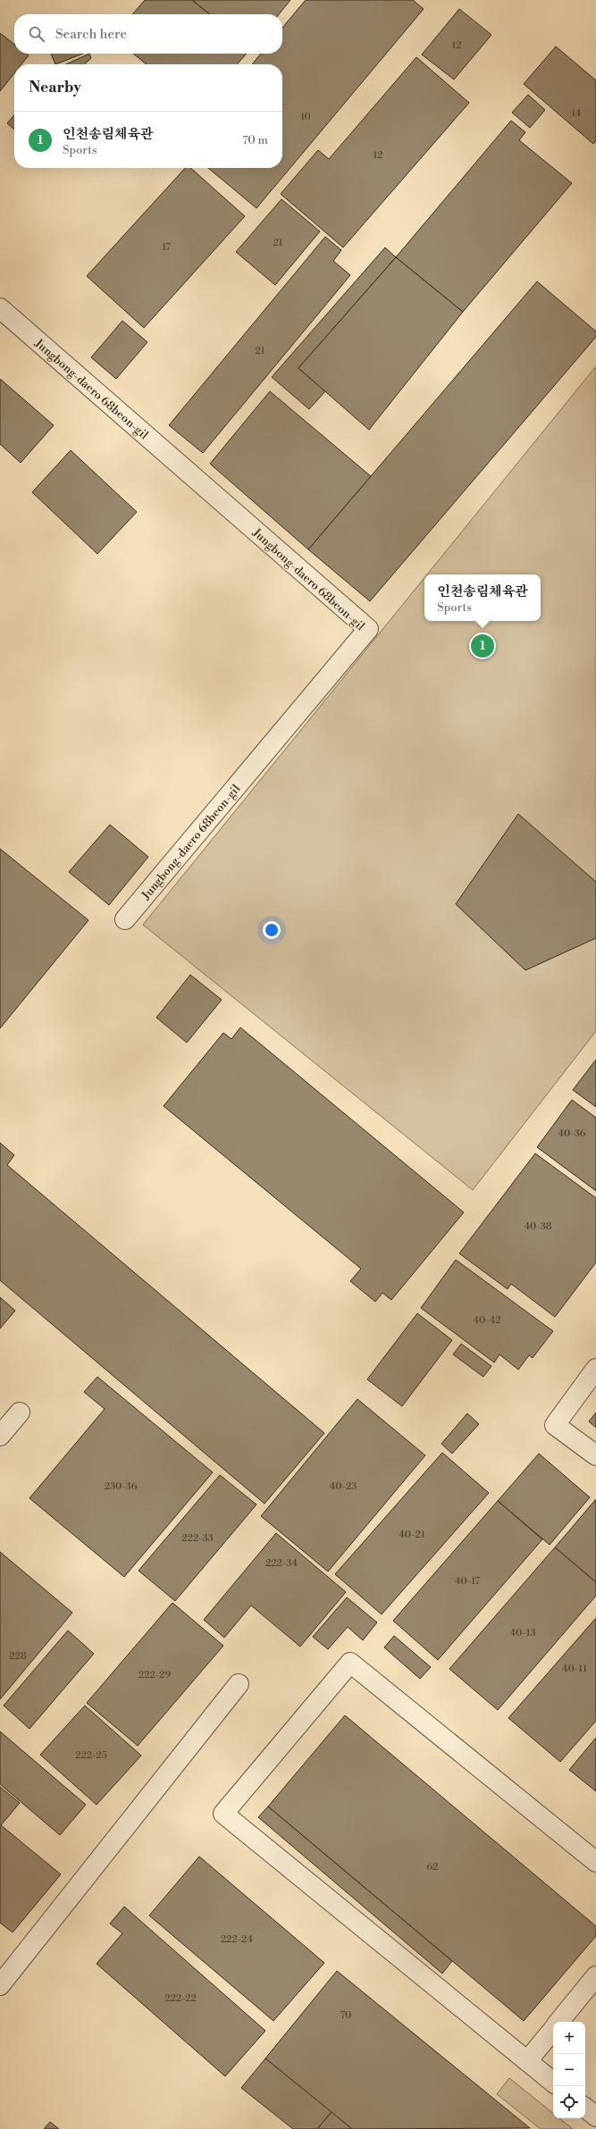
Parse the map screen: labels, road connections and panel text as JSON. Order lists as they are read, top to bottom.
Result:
{
  "streets": {
    "street": ["Jungbong-daero 68beon-gil"]
  },
  "house_numbers": [
    "12",
    "14",
    "10",
    "12",
    "21",
    "17",
    "21",
    "40-36",
    "40-38",
    "40-42",
    "230-36",
    "40-23",
    "40-21",
    "222-33",
    "222-34",
    "40-17",
    "40-13",
    "228",
    "40-11",
    "222-29",
    "222-25",
    "62",
    "222-24",
    "222-22",
    "70"
  ],
  "page": {
    "search": "Search here",
    "heading": "Nearby",
    "list": [
      {
        "mark": "1",
        "name": "인천송림체육관",
        "note": "Sports",
        "value": "70 m"
      }
    ],
    "popup": ["인천송림체육관", "Sports"],
    "pins": "1",
    "map_buttons": ["+", "−"]
  }
}
